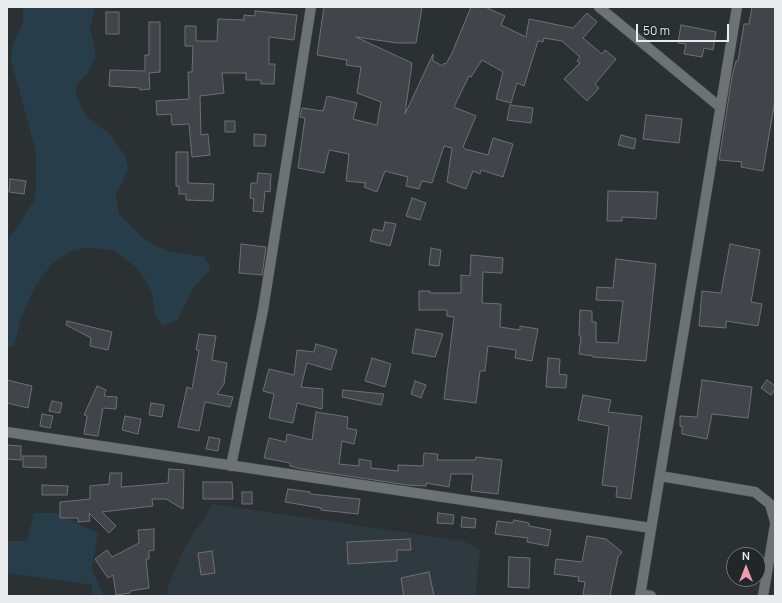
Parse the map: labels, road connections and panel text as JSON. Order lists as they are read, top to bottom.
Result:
{
  "scale_bar": "50 m",
  "north": "top"
}
